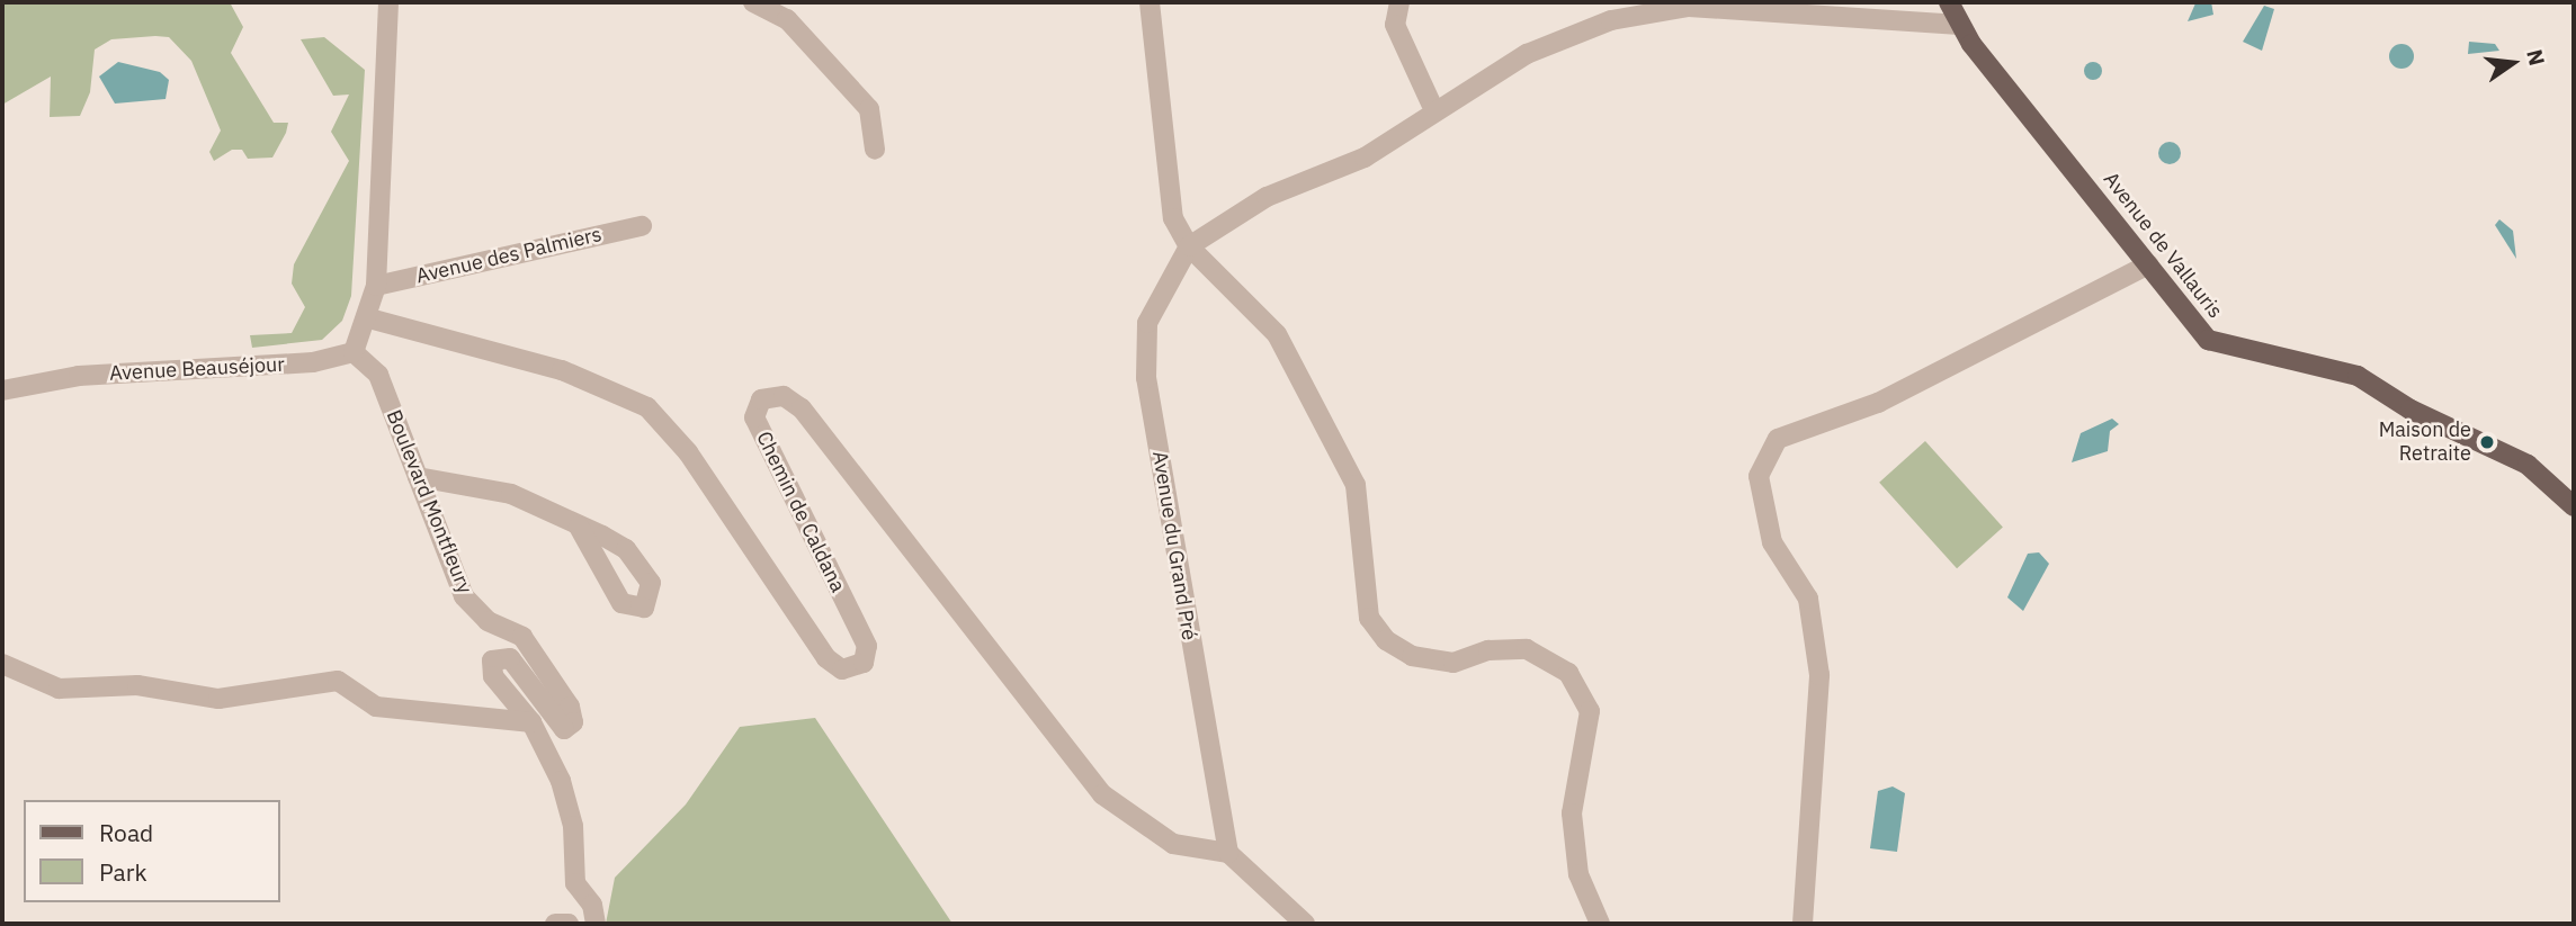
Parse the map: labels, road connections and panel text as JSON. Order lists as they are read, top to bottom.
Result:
{
  "streets": {
    "main road": ["Avenue de Vallauris"],
    "street": [
      "Avenue des Palmiers",
      "Avenue Beauséjour",
      "Boulevard Montfleury",
      "Chemin de Caldana",
      "Avenue du Grand Pré"
    ]
  },
  "crossings": [
    ["Avenue Beauséjour", "Boulevard Montfleury"],
    ["Chemin de Caldana", "Avenue du Grand Pré"]
  ],
  "places": ["Maison de Retraite"],
  "legend": ["Road", "Park"],
  "north": "right"
}
